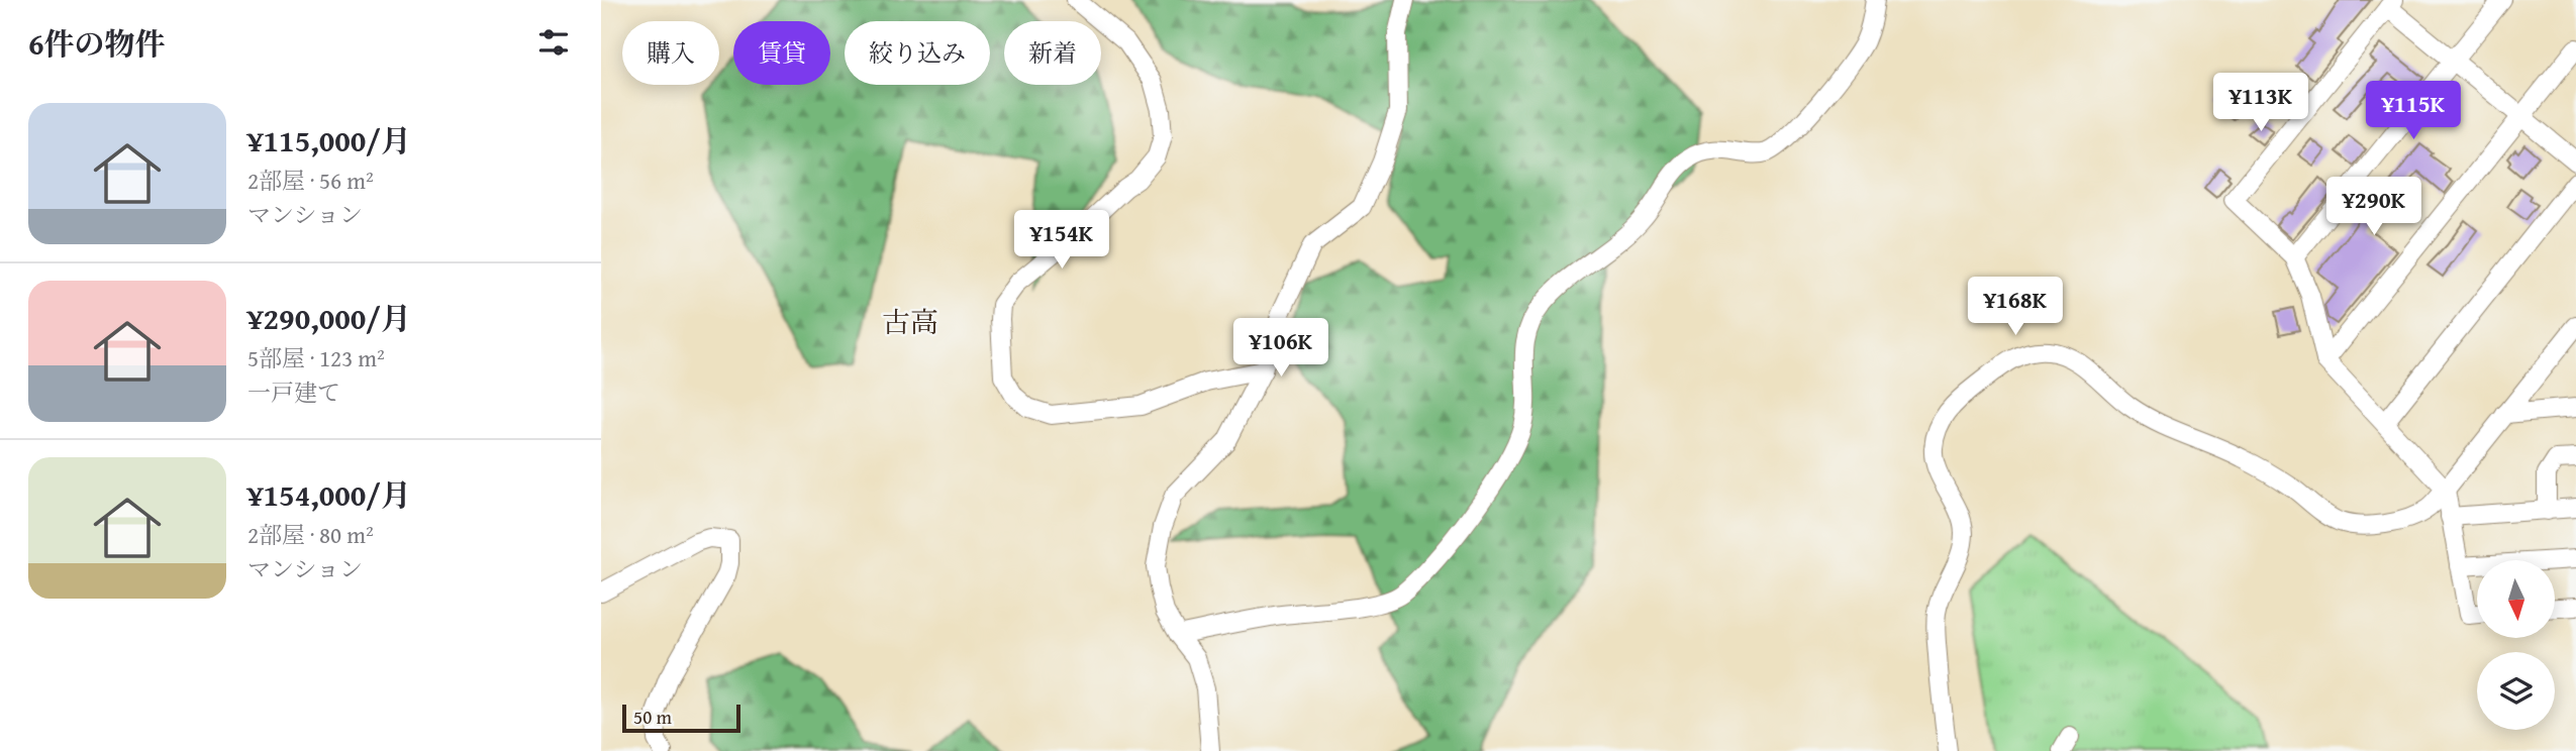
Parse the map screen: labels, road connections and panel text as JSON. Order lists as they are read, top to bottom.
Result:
{
  "districts": ["古高"],
  "scale_bar": "50 m",
  "north": "bottom",
  "page": {
    "heading": "6件の物件",
    "chip": [
      "購入",
      "賃貸",
      "絞り込み",
      "新着"
    ],
    "price": [
      "¥113K",
      "¥115K",
      "¥290K",
      "¥154K",
      "¥168K",
      "¥106K"
    ],
    "list": [
      {
        "name": "¥115,000/月",
        "note": "2部屋 · 56 m² · マンション"
      },
      {
        "name": "¥290,000/月",
        "note": "5部屋 · 123 m² · 一戸建て"
      },
      {
        "name": "¥154,000/月",
        "note": "2部屋 · 80 m² · マンション"
      }
    ],
    "scale": "50 m"
  }
}
